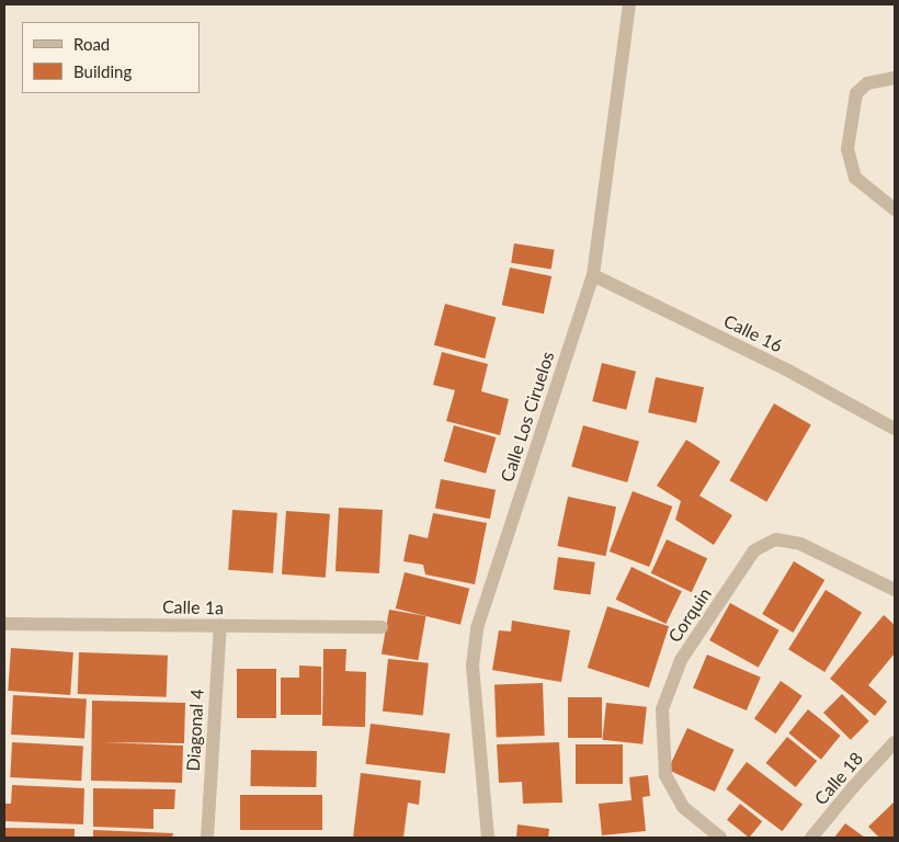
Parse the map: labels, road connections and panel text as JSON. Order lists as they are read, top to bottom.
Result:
{
  "streets": {
    "street": [
      "Calle 16",
      "Calle Los Ciruelos",
      "Calle 1a",
      "Corquin",
      "Diagonal 4",
      "Calle 18"
    ]
  },
  "crossings": [
    ["Calle 16", "Calle Los Ciruelos"],
    ["Calle 1a", "Diagonal 4"]
  ],
  "legend": ["Road", "Building"]
}
